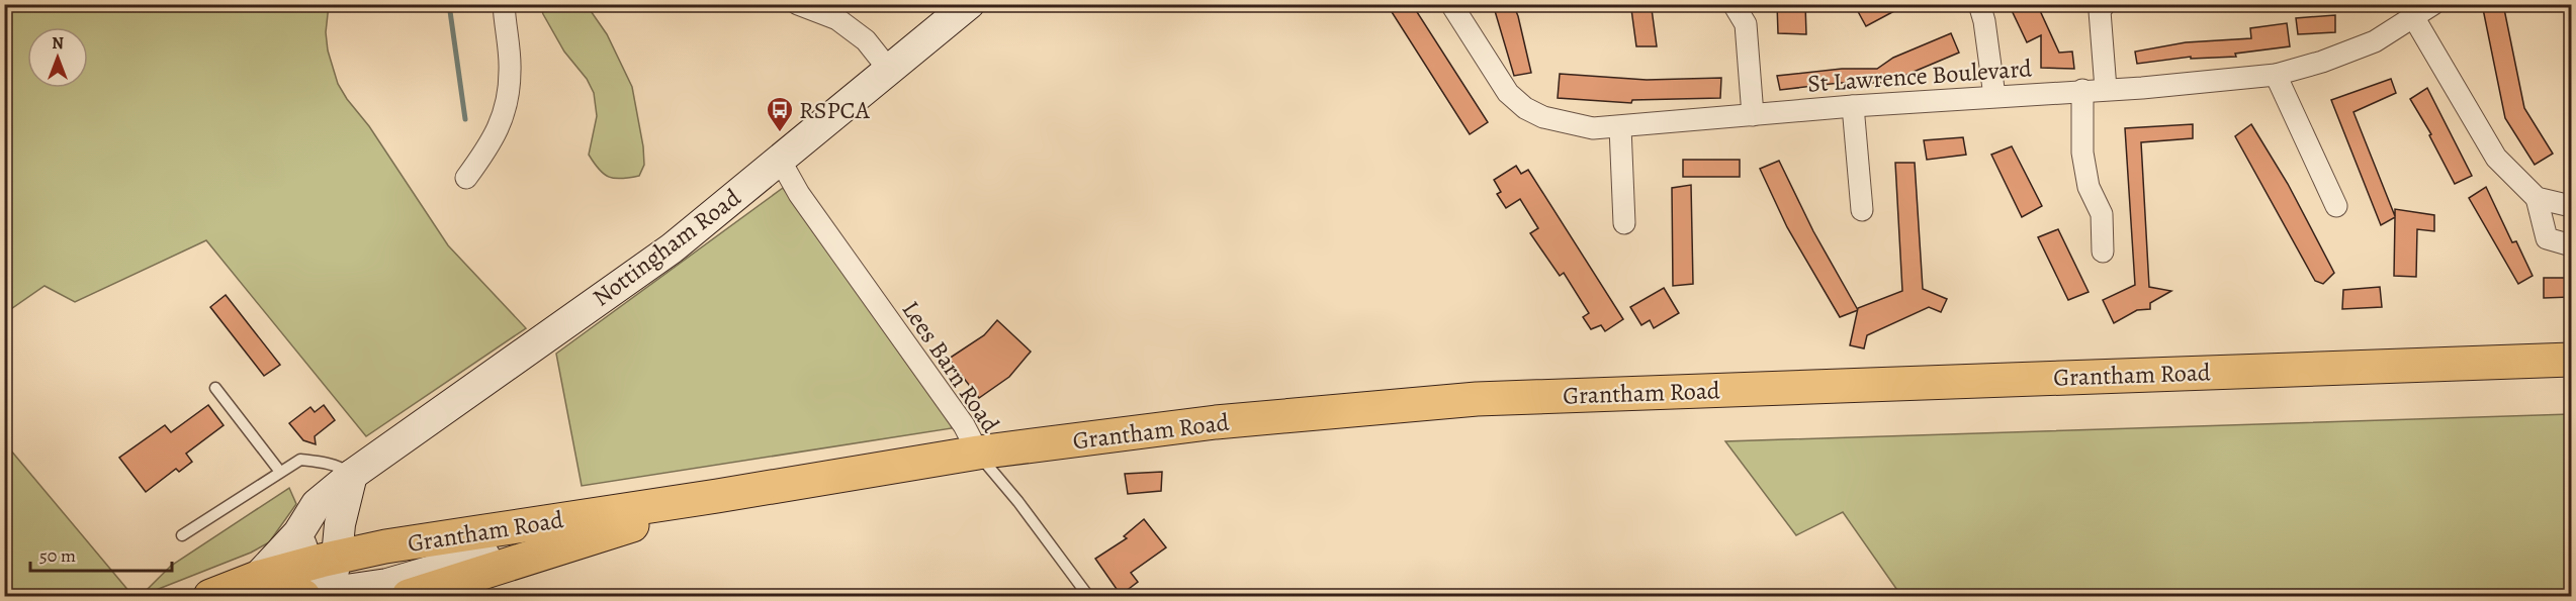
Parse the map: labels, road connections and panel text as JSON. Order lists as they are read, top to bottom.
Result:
{
  "streets": {
    "highway": ["Grantham Road"],
    "street": ["St Lawrence Boulevard", "Nottingham Road", "Lees Barn Road"]
  },
  "crossings": [
    ["Nottingham Road", "Lees Barn Road"],
    ["Nottingham Road", "Grantham Road"],
    ["Lees Barn Road", "Grantham Road"]
  ],
  "places": {
    "bus stop": ["RSPCA"]
  },
  "scale_bar": "50 m",
  "north": "top"
}
